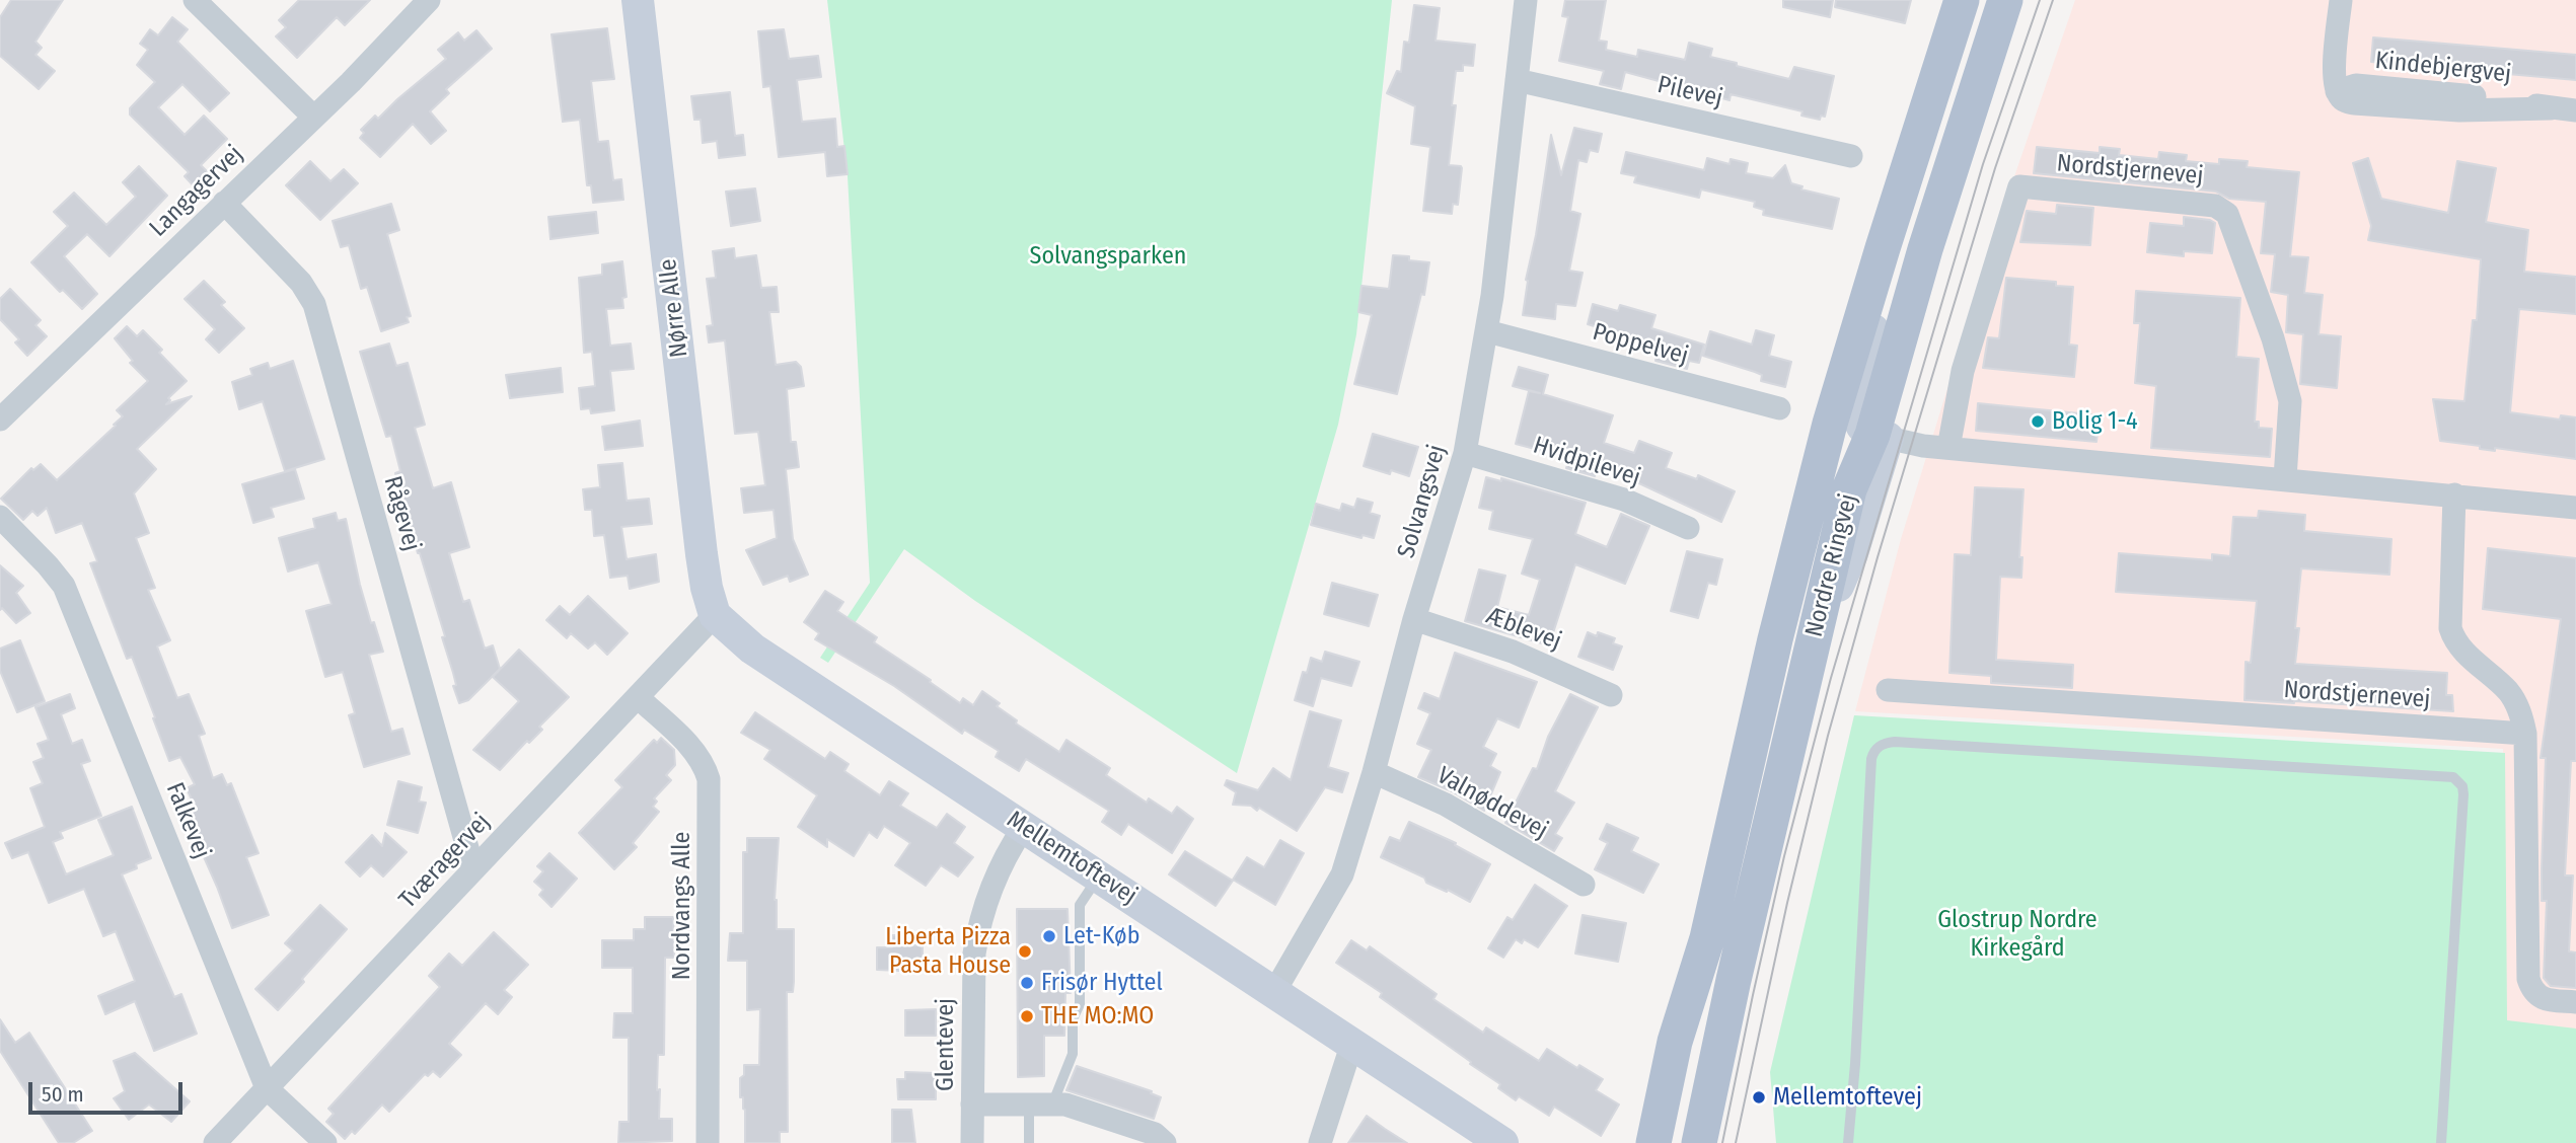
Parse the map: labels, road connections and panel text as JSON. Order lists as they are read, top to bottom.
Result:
{
  "streets": {
    "main road": ["Nordre Ringvej"],
    "street": [
      "Kindebjergvej",
      "Pilevej",
      "Nordstjernevej",
      "Langagervej",
      "Nørre Alle",
      "Poppelvej",
      "Hvidpilevej",
      "Solvangsvej",
      "Rågevej",
      "Æblevej",
      "Valnøddevej",
      "Falkevej",
      "Mellemtoftevej",
      "Tværagervej",
      "Nordvangs Alle",
      "Glentevej"
    ]
  },
  "crossings": [
    ["Pilevej", "Solvangsvej"],
    ["Langagervej", "Rågevej"],
    ["Nørre Alle", "Mellemtoftevej"],
    ["Nørre Alle", "Tværagervej"],
    ["Poppelvej", "Solvangsvej"],
    ["Hvidpilevej", "Solvangsvej"],
    ["Solvangsvej", "Æblevej"],
    ["Solvangsvej", "Valnøddevej"],
    ["Solvangsvej", "Mellemtoftevej"],
    ["Rågevej", "Tværagervej"],
    ["Falkevej", "Tværagervej"],
    ["Mellemtoftevej", "Tværagervej"],
    ["Mellemtoftevej", "Glentevej"],
    ["Tværagervej", "Nordvangs Alle"]
  ],
  "parks": ["Solvangsparken", "Glostrup Nordre Kirkegård"],
  "places": [
    "Bolig 1-4",
    "Let-Køb",
    "Liberta Pizza Pasta House",
    "Frisør Hyttel",
    "THE MO:MO",
    "Mellemtoftevej"
  ],
  "scale_bar": "50 m"
}
